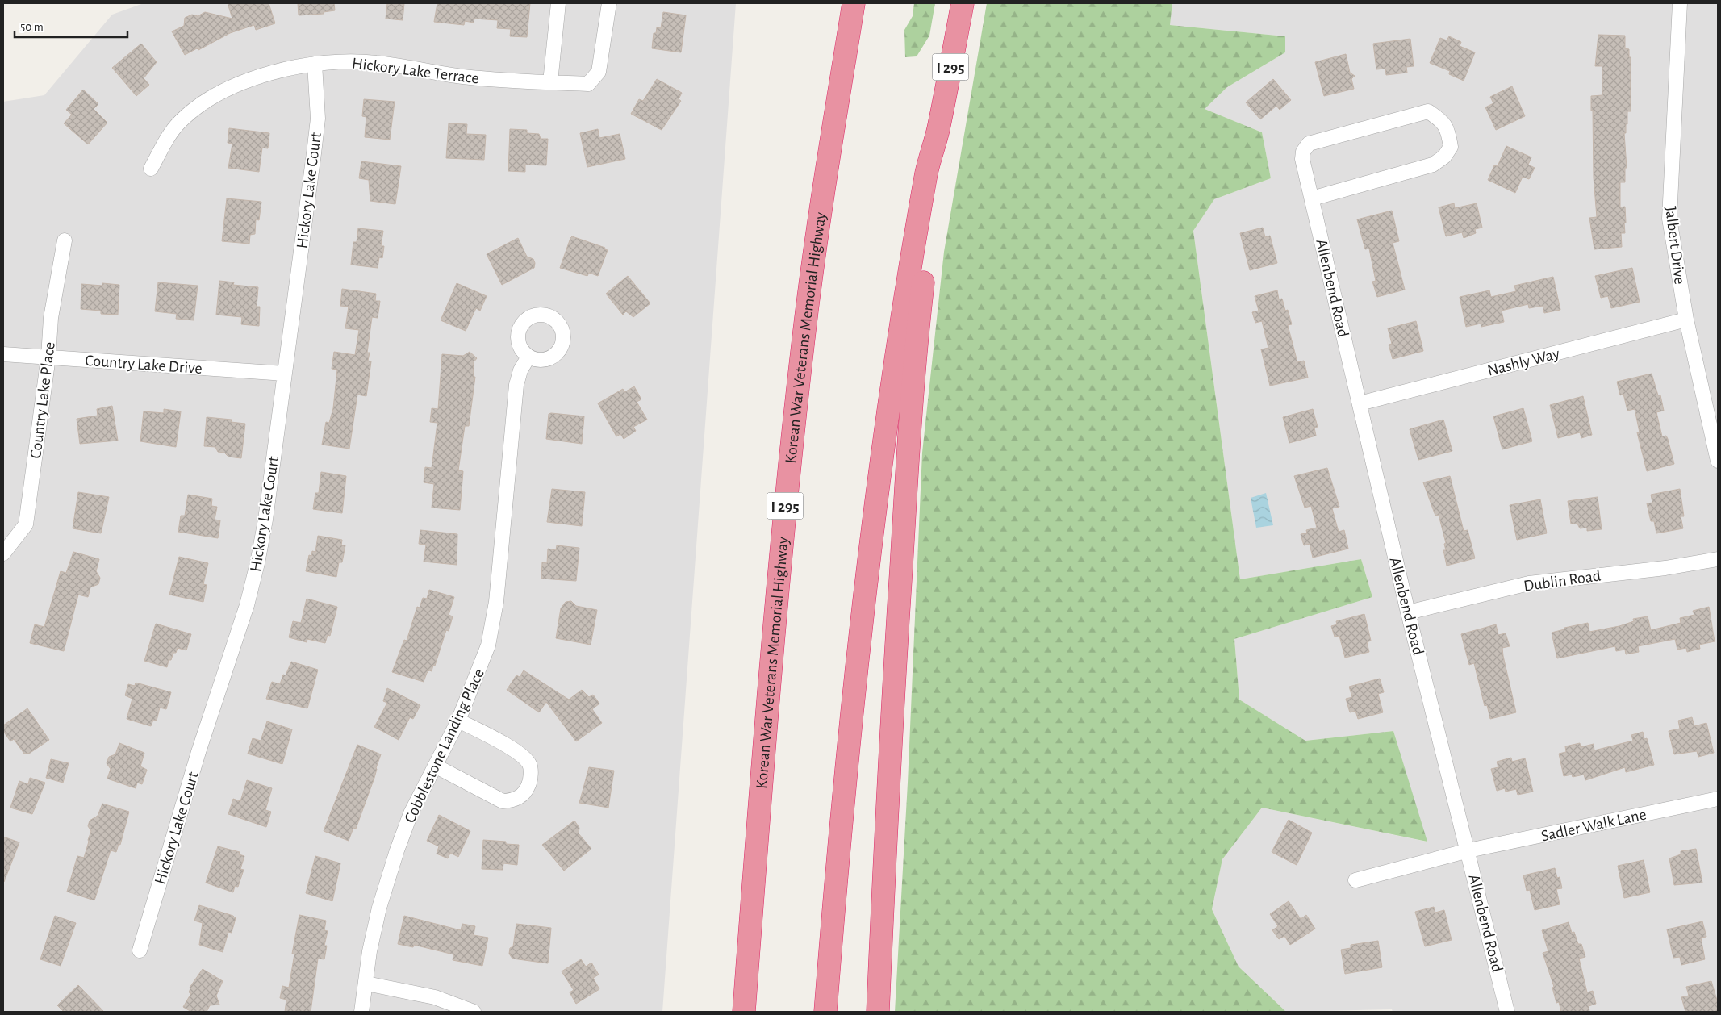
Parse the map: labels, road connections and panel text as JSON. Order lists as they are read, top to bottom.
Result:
{
  "streets": {
    "highway": ["I 295", "Korean War Veterans Memorial Highway"],
    "street": [
      "Hickory Lake Terrace",
      "Hickory Lake Court",
      "Jalbert Drive",
      "Allenbend Road",
      "Nashly Way",
      "Country Lake Drive",
      "Country Lake Place",
      "Dublin Road",
      "Cobblestone Landing Place",
      "Sadler Walk Lane"
    ]
  },
  "crossings": [
    ["Hickory Lake Terrace", "Hickory Lake Court"],
    ["Hickory Lake Court", "Country Lake Drive"],
    ["Jalbert Drive", "Nashly Way"],
    ["Allenbend Road", "Nashly Way"],
    ["Allenbend Road", "Dublin Road"],
    ["Allenbend Road", "Sadler Walk Lane"],
    ["Country Lake Drive", "Country Lake Place"]
  ],
  "scale_bar": "50 m"
}
